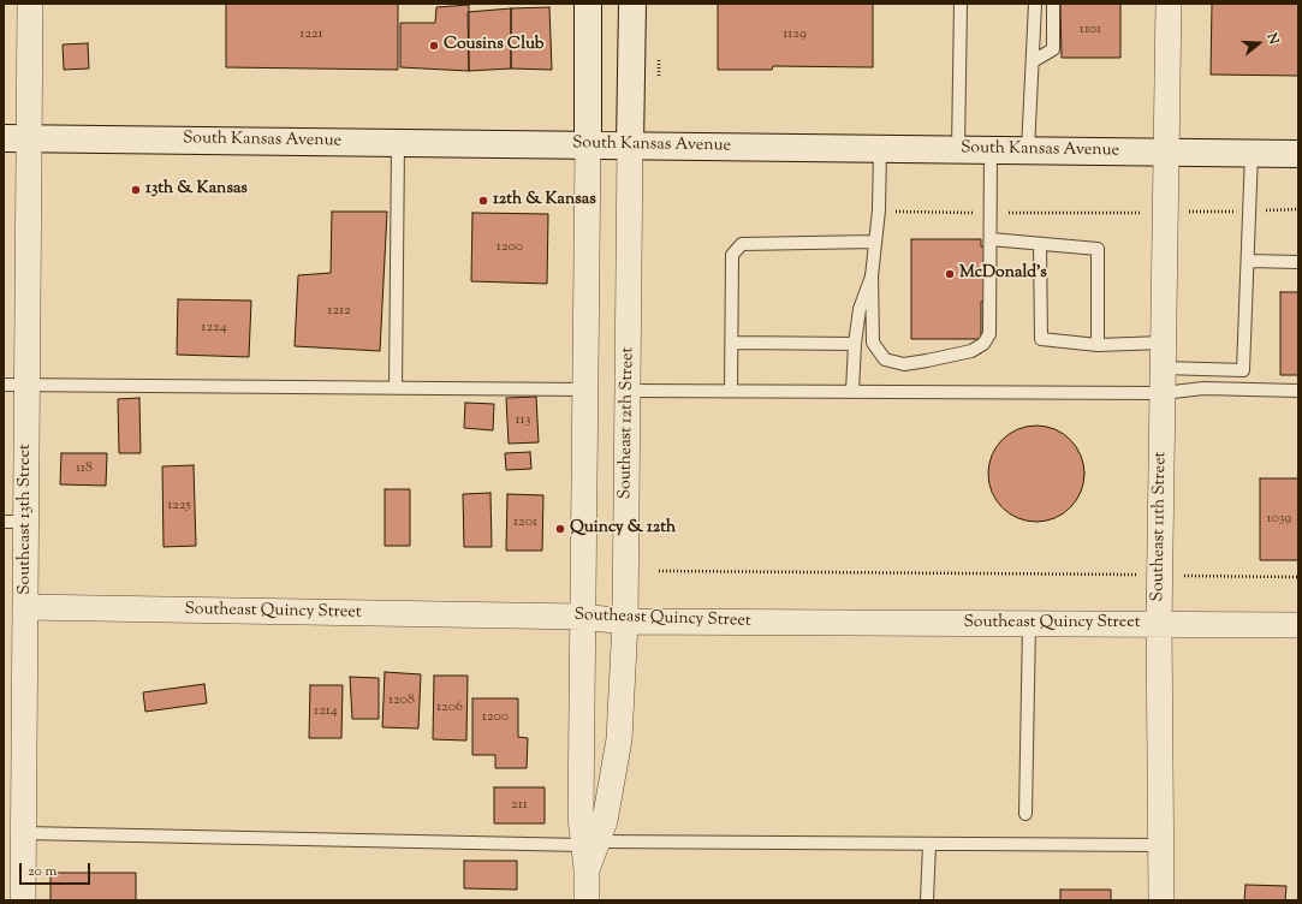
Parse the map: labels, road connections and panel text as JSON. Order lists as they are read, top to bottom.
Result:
{
  "streets": {
    "main road": ["South Kansas Avenue"],
    "street": [
      "Southeast 12th Street",
      "Southeast 13th Street",
      "Southeast 11th Street",
      "Southeast Quincy Street"
    ]
  },
  "crossings": [
    ["South Kansas Avenue", "Southeast 12th Street"],
    ["South Kansas Avenue", "Southeast 13th Street"],
    ["South Kansas Avenue", "Southeast 11th Street"],
    ["Southeast 12th Street", "Southeast Quincy Street"],
    ["Southeast 13th Street", "Southeast Quincy Street"],
    ["Southeast 11th Street", "Southeast Quincy Street"]
  ],
  "places": [
    "Cousins Club",
    "13th & Kansas",
    "12th & Kansas",
    "McDonald's",
    "Quincy & 12th"
  ],
  "house_numbers": [
    "1101",
    "1221",
    "1129",
    "1200",
    "1212",
    "1224",
    "113",
    "118",
    "1225",
    "1039",
    "1201",
    "1208",
    "1206",
    "1214",
    "1200",
    "211"
  ],
  "scale_bar": "20 m",
  "north": "right"
}
